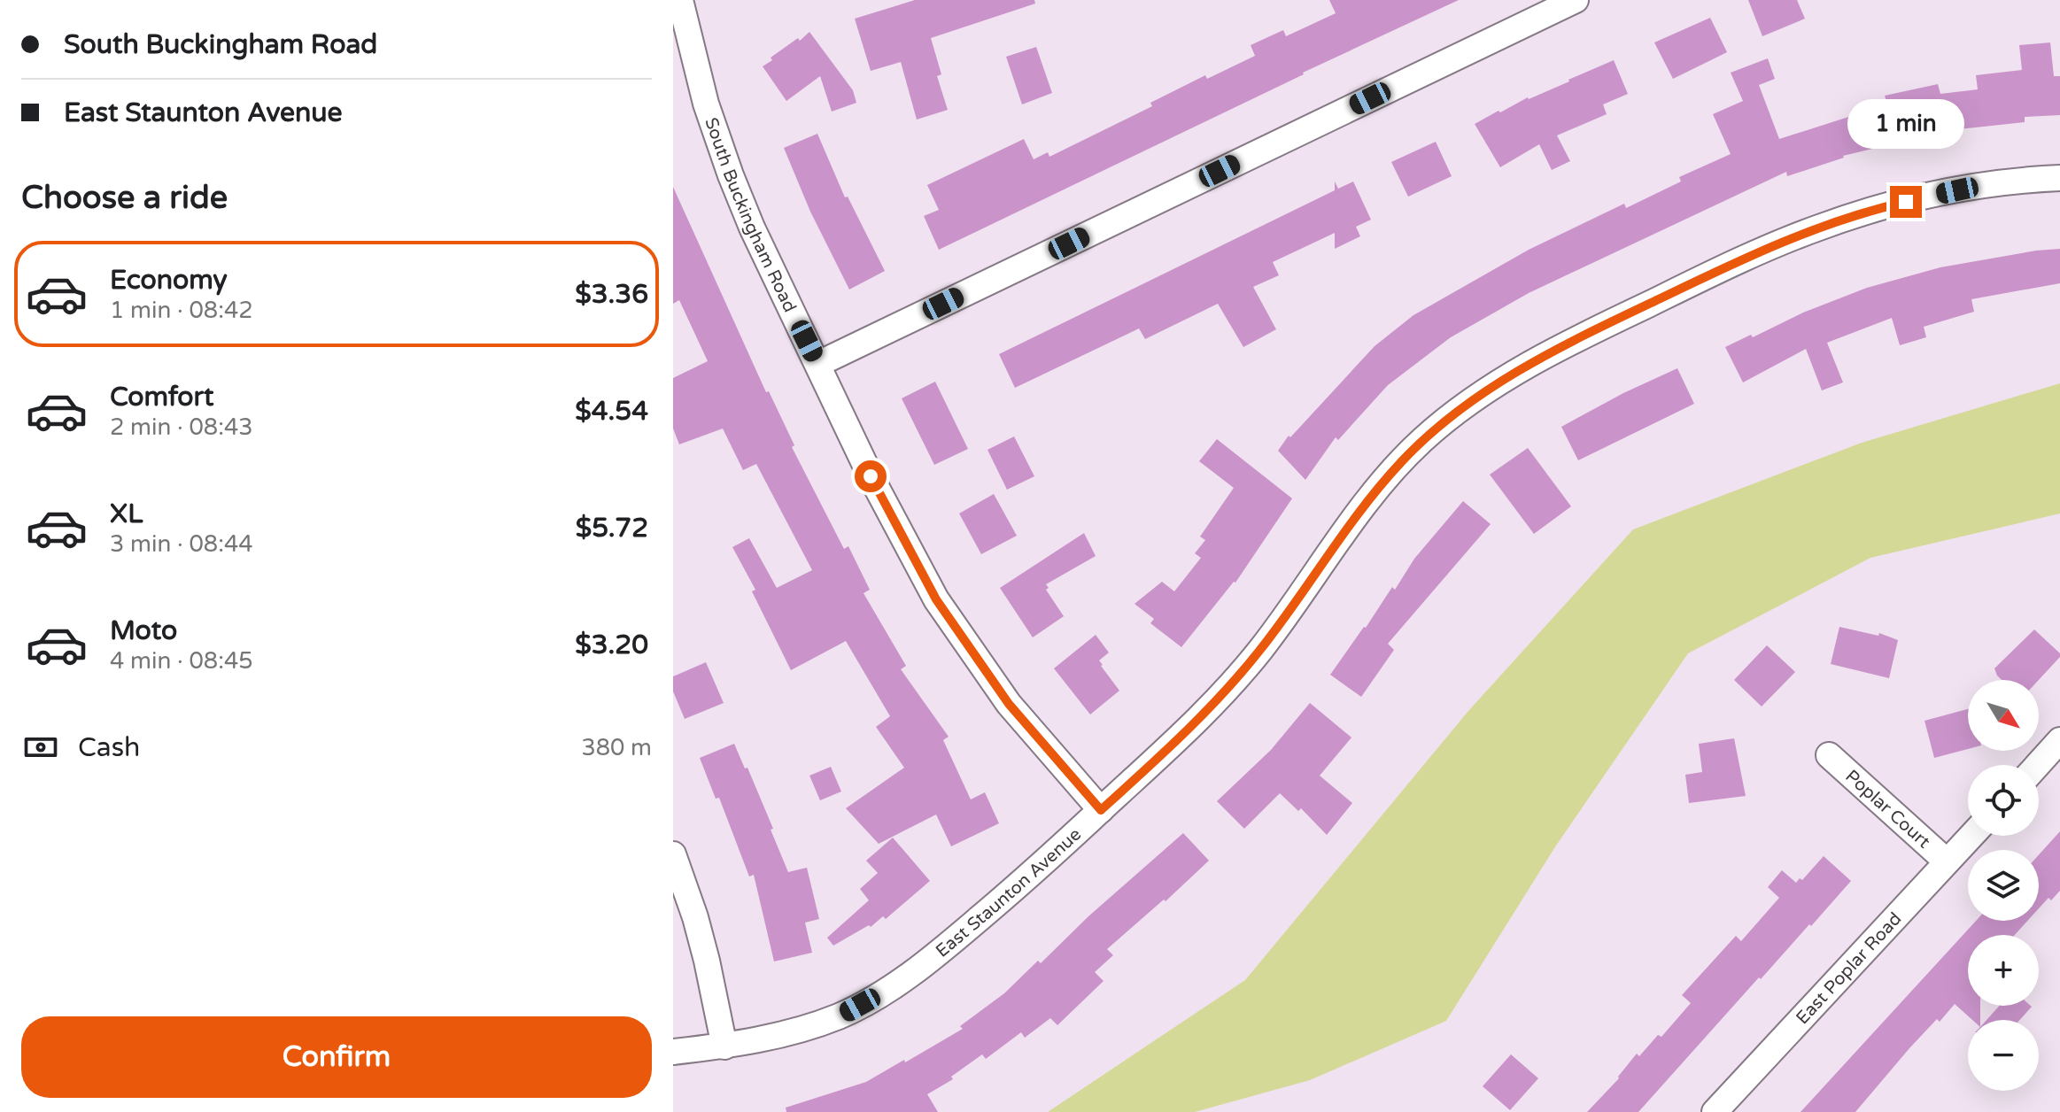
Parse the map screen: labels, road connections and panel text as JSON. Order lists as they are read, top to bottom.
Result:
{
  "streets": {
    "street": [
      "South Buckingham Road",
      "Poplar Court",
      "East Staunton Avenue",
      "East Poplar Road"
    ]
  },
  "crossings": [
    ["South Buckingham Road", "East Staunton Avenue"],
    ["Poplar Court", "East Poplar Road"]
  ],
  "north": "bottom right",
  "page": {
    "banner": ["South Buckingham Road", "East Staunton Avenue"],
    "bubble": "1 min",
    "heading": "Choose a ride",
    "list": [
      {
        "name": "Economy",
        "note": "1 min · 08:42",
        "value": "$3.36"
      },
      {
        "name": "Comfort",
        "note": "2 min · 08:43",
        "value": "$4.54"
      },
      {
        "name": "XL",
        "note": "3 min · 08:44",
        "value": "$5.72"
      },
      {
        "name": "Moto",
        "note": "4 min · 08:45",
        "value": "$3.20"
      }
    ],
    "map_buttons": ["+", "−"],
    "pay": ["Cash", "380 m"],
    "buttons": "Confirm"
  }
}
